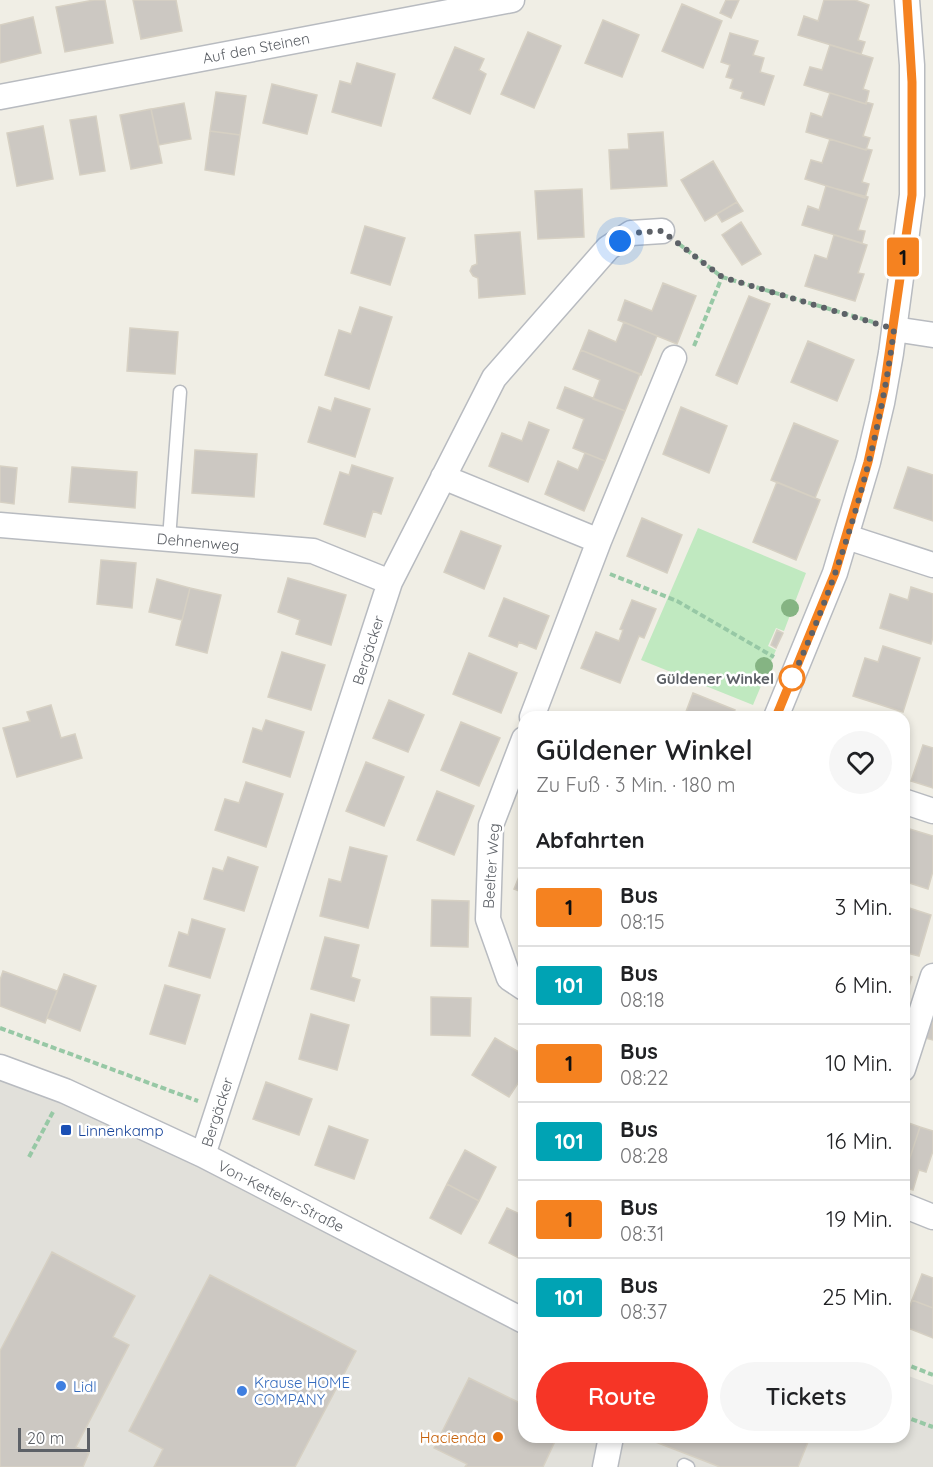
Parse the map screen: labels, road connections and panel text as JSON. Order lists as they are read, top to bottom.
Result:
{
  "streets": {
    "street": [
      "Auf den Steinen",
      "Dehnenweg",
      "Bergäcker",
      "Beelter Weg",
      "Von-Ketteler-Straße"
    ]
  },
  "crossings": [
    ["Dehnenweg", "Bergäcker"],
    ["Bergäcker", "Von-Ketteler-Straße"]
  ],
  "places": {
    "other": [
      "Güldener Winkel",
      "Lidl",
      "Krause HOME COMPANY",
      "Hacienda"
    ],
    "transit": ["Linnenkamp"]
  },
  "lines": ["bus line 1"],
  "scale_bar": "20 m",
  "page": {
    "on_map": "1",
    "heading": [
      ["Güldener Winkel", "Zu Fuß · 3 Min. · 180 m"],
      "Abfahrten"
    ],
    "list": [
      {
        "mark": "1",
        "name": "Bus",
        "note": "08:15",
        "value": "3 Min."
      },
      {
        "mark": "101",
        "name": "Bus",
        "note": "08:18",
        "value": "6 Min."
      },
      {
        "mark": "1",
        "name": "Bus",
        "note": "08:22",
        "value": "10 Min."
      },
      {
        "mark": "101",
        "name": "Bus",
        "note": "08:28",
        "value": "16 Min."
      },
      {
        "mark": "1",
        "name": "Bus",
        "note": "08:31",
        "value": "19 Min."
      },
      {
        "mark": "101",
        "name": "Bus",
        "note": "08:37",
        "value": "25 Min."
      }
    ],
    "buttons": ["Route", "Tickets"],
    "scale": "20 m"
  }
}
